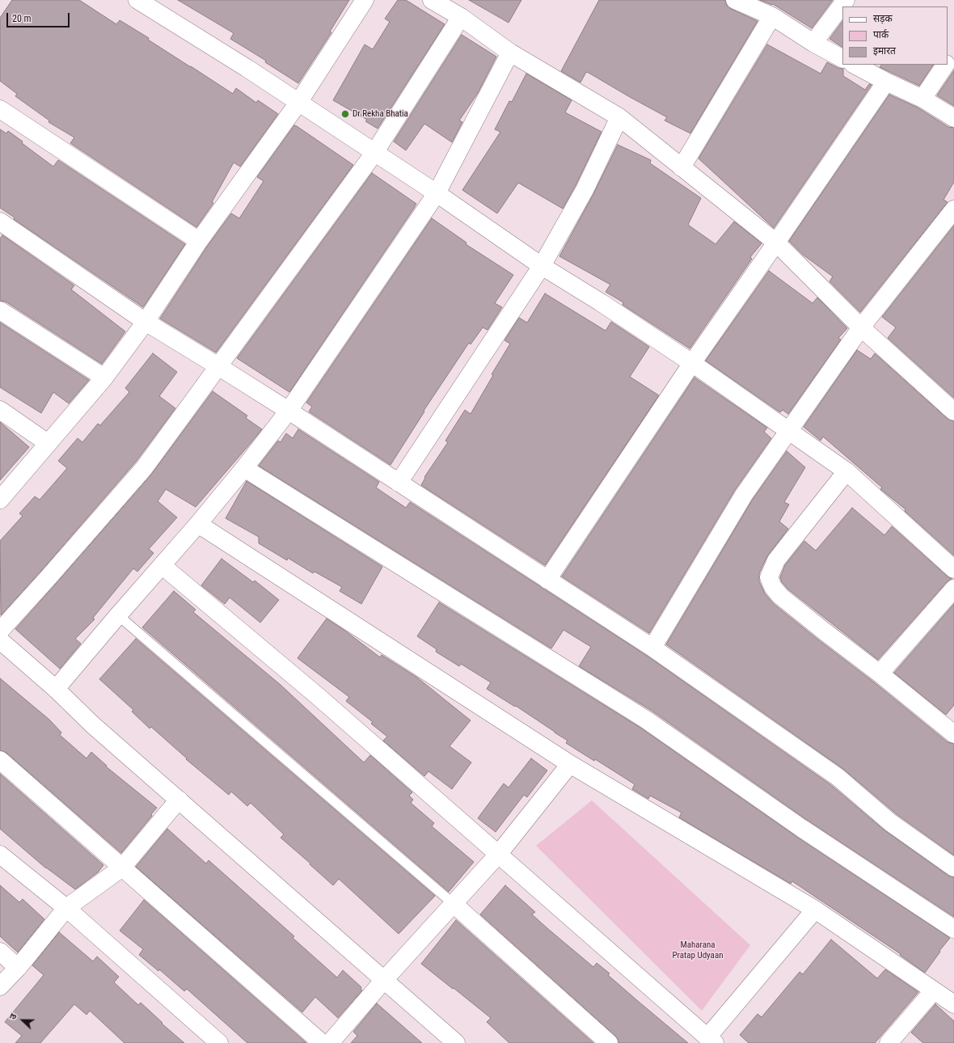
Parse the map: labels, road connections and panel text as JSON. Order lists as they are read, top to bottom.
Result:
{
  "parks": ["Maharana Pratap Udyaan"],
  "places": ["Dr Rekha Bhatia"],
  "legend": ["सड़क", "पार्क", "इमारत"],
  "scale_bar": "20 m",
  "north": "left"
}
